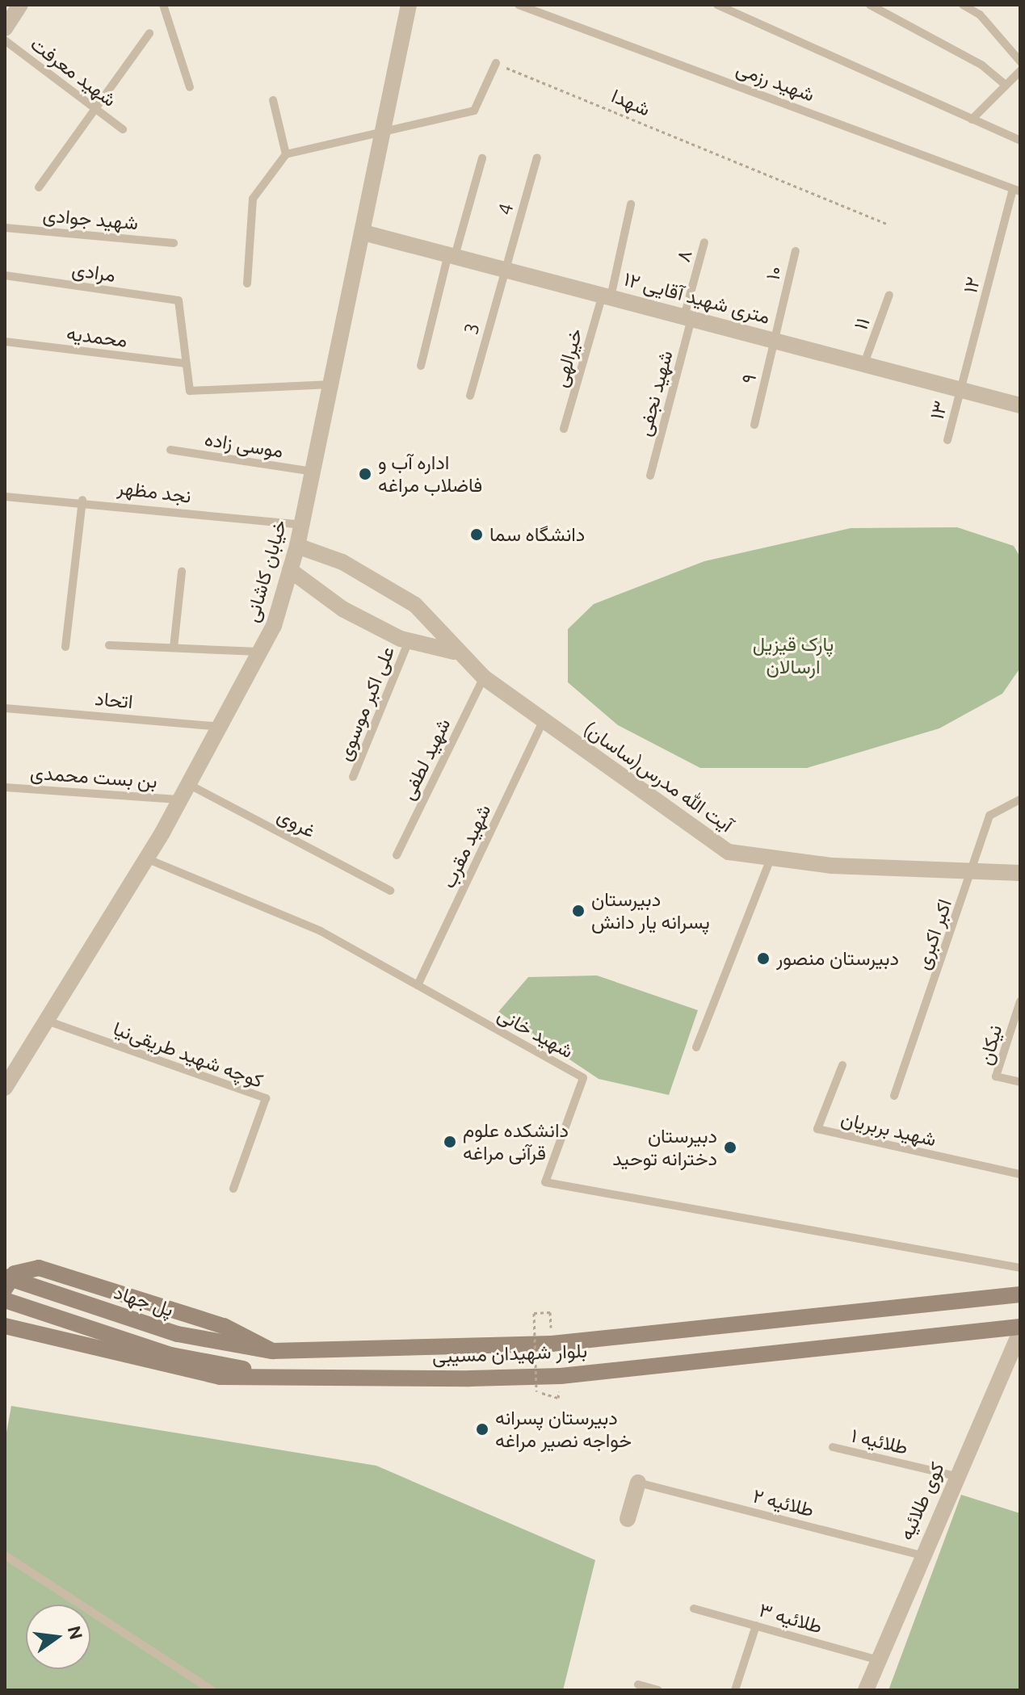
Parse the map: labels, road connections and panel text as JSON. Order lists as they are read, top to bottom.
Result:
{
  "streets": {
    "main road": ["پل جهاد", "بلوار شهیدان مسیبی"],
    "street": [
      "۱۲ متری شهید آقایی",
      "خیابان کاشانی",
      "آیت الله مدرس(ساسان)",
      "کوی طلائیه"
    ],
    "lane": [
      "شهید معرفت",
      "شهید رزمی",
      "4",
      "شهید جوادی",
      "۸",
      "مرادی",
      "۱۰",
      "۱۲",
      "۱۱",
      "3",
      "محمدیه",
      "خیرالهی",
      "۹",
      "شهید نجفی",
      "۱۳",
      "موسی زاده",
      "نجد مظهر",
      "اتحاد",
      "علی اکبر موسوی",
      "شهید لطفی",
      "بن بست محمدی",
      "غروی",
      "شهید مقرب",
      "اکبر اکبری",
      "شهید خانی",
      "نیکان",
      "کوچه شهید طریقی‌نیا",
      "شهید بربریان",
      "طلائیه ۱",
      "طلائیه ۲",
      "طلائیه ۳"
    ],
    "path": ["شهدا"]
  },
  "crossings": [
    ["شهید رزمی", "۱۲"],
    ["4", "۱۲ متری شهید آقایی"],
    ["4", "3"],
    ["۸", "۱۲ متری شهید آقایی"],
    ["۸", "شهید نجفی"],
    ["مرادی", "محمدیه"],
    ["۱۰", "۱۲ متری شهید آقایی"],
    ["۱۰", "۹"],
    ["۱۲", "۱۲ متری شهید آقایی"],
    ["۱۲", "۱۳"],
    ["۱۲ متری شهید آقایی", "۱۱"],
    ["۱۲ متری شهید آقایی", "3"],
    ["۱۲ متری شهید آقایی", "خیرالهی"],
    ["۱۲ متری شهید آقایی", "۹"],
    ["۱۲ متری شهید آقایی", "شهید نجفی"],
    ["۱۲ متری شهید آقایی", "۱۳"],
    ["۱۲ متری شهید آقایی", "خیابان کاشانی"],
    ["موسی زاده", "خیابان کاشانی"],
    ["نجد مظهر", "خیابان کاشانی"],
    ["خیابان کاشانی", "اتحاد"],
    ["خیابان کاشانی", "بن بست محمدی"],
    ["خیابان کاشانی", "آیت الله مدرس(ساسان)"],
    ["خیابان کاشانی", "غروی"],
    ["خیابان کاشانی", "شهید خانی"],
    ["خیابان کاشانی", "کوچه شهید طریقی‌نیا"],
    ["علی اکبر موسوی", "آیت الله مدرس(ساسان)"],
    ["شهید لطفی", "آیت الله مدرس(ساسان)"],
    ["آیت الله مدرس(ساسان)", "شهید مقرب"],
    ["آیت الله مدرس(ساسان)", "اکبر اکبری"],
    ["شهید مقرب", "شهید خانی"],
    ["پل جهاد", "بلوار شهیدان مسیبی"],
    ["طلائیه ۱", "کوی طلائیه"],
    ["کوی طلائیه", "طلائیه ۲"],
    ["کوی طلائیه", "طلائیه ۳"]
  ],
  "parks": ["پارک قیزیل ارسالان"],
  "places": [
    "اداره آب و فاضلاب مراغه",
    "دانشگاه سما",
    "دبیرستان پسرانه یار دانش",
    "دبیرستان منصور",
    "دانشکده علوم قرآنی مراغه",
    "دبیرستان دخترانه توحید",
    "دبیرستان پسرانه خواجه نصیر مراغه"
  ],
  "north": "right"
}
